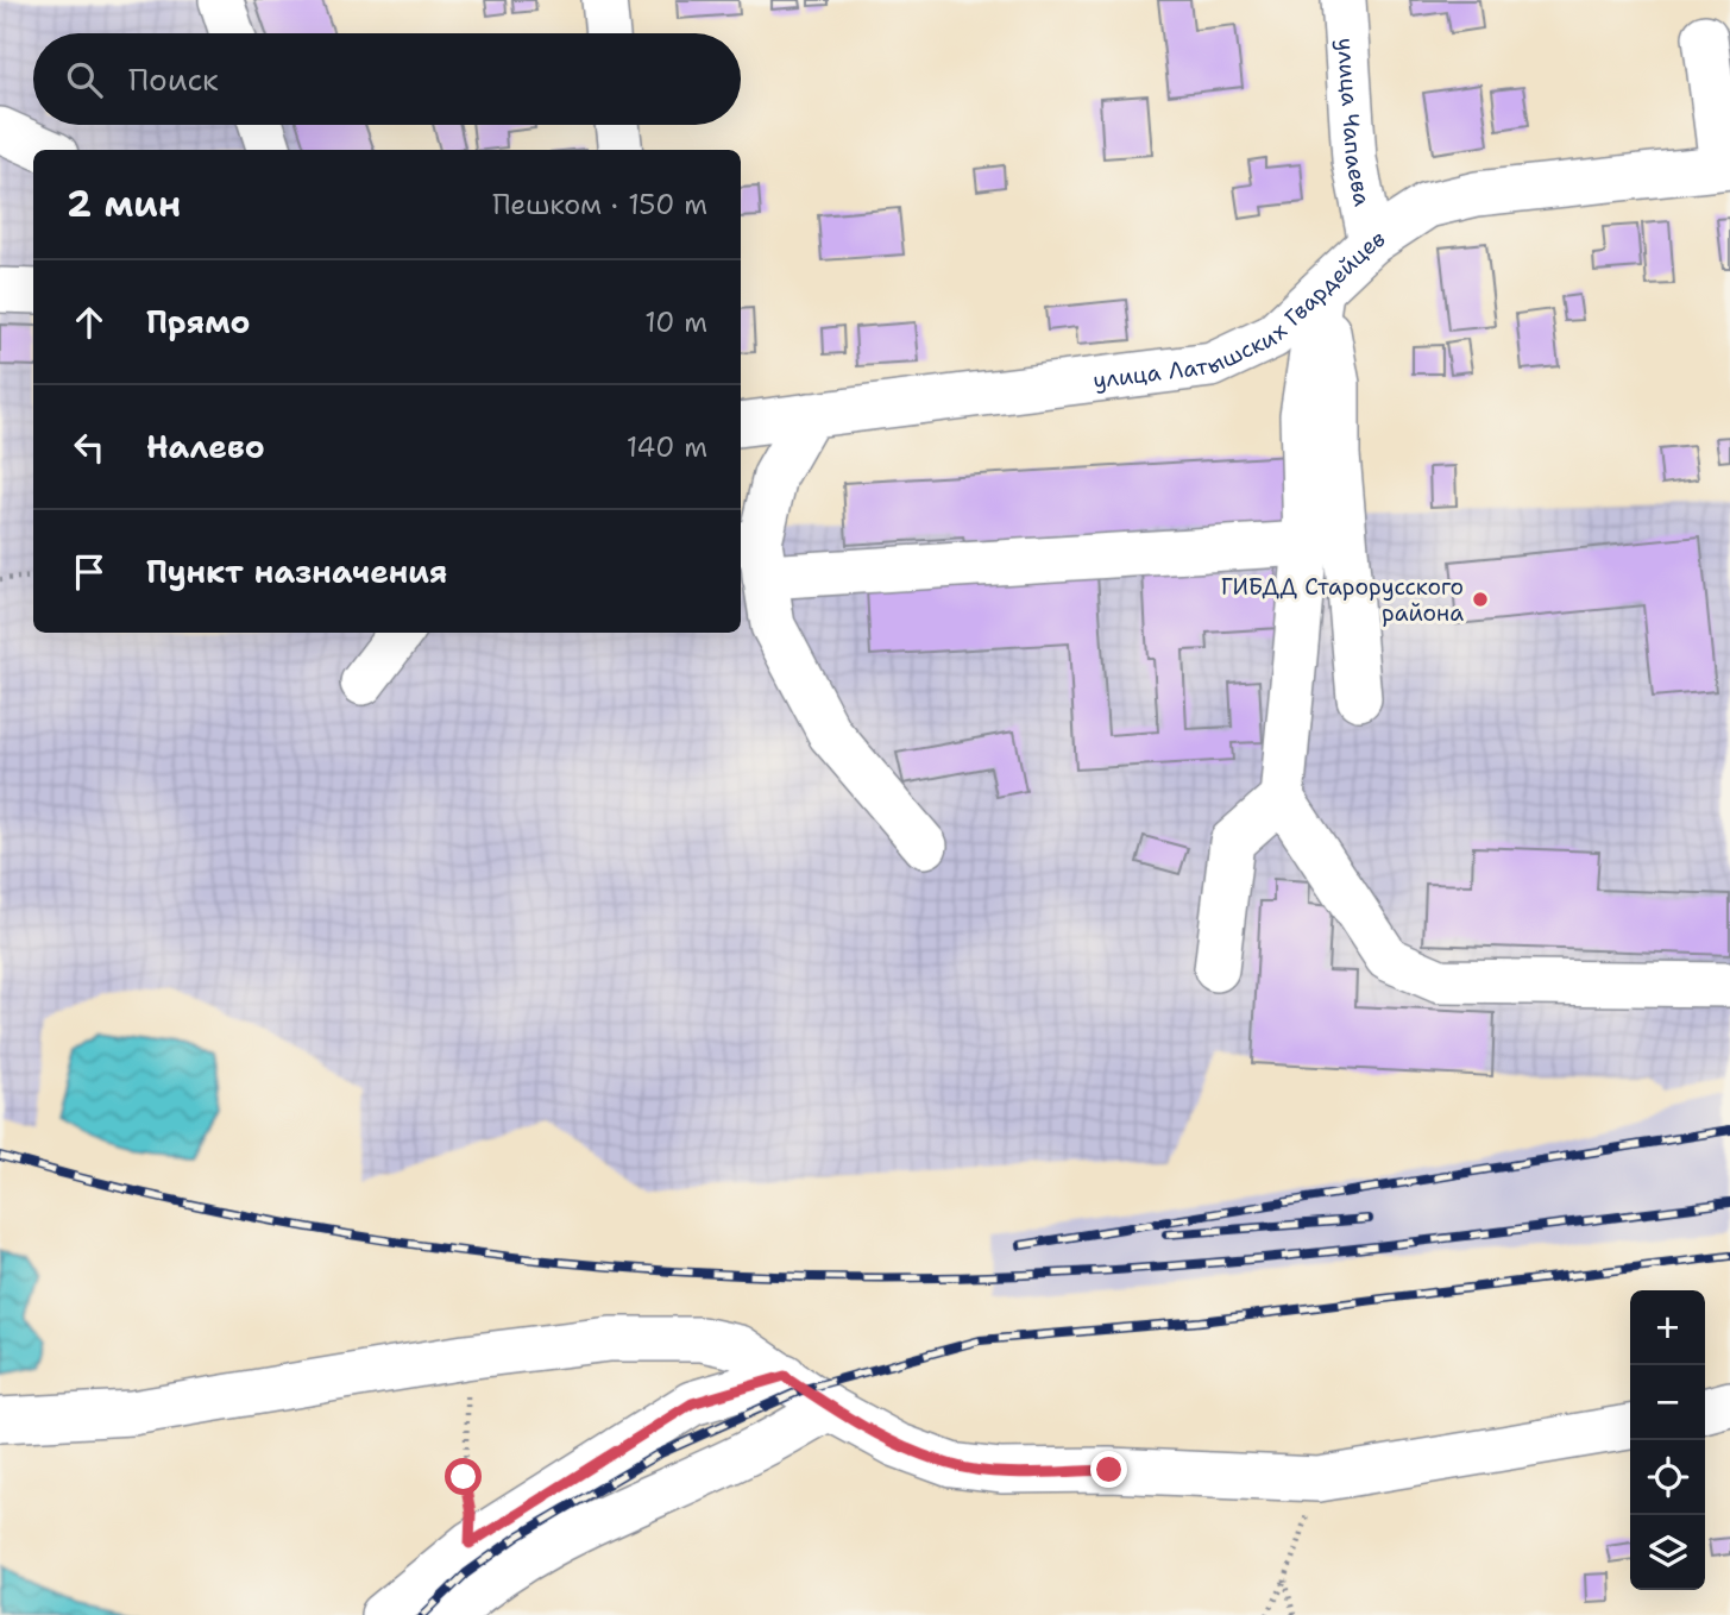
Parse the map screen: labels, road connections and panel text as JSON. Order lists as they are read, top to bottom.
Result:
{
  "streets": {
    "street": ["улица Чапаева", "улица Латышских Гвардейцев"]
  },
  "crossings": [
    ["улица Чапаева", "улица Латышских Гвардейцев"]
  ],
  "places": ["ГИБДД Старорусского района"],
  "page": {
    "search": "Поиск",
    "heading": ["2 мин", "Пешком · 150 m"],
    "list": [
      ["Прямо", "10 m"],
      ["Налево", "140 m"],
      "Пункт назначения"
    ],
    "map_buttons": ["+", "−"]
  }
}
